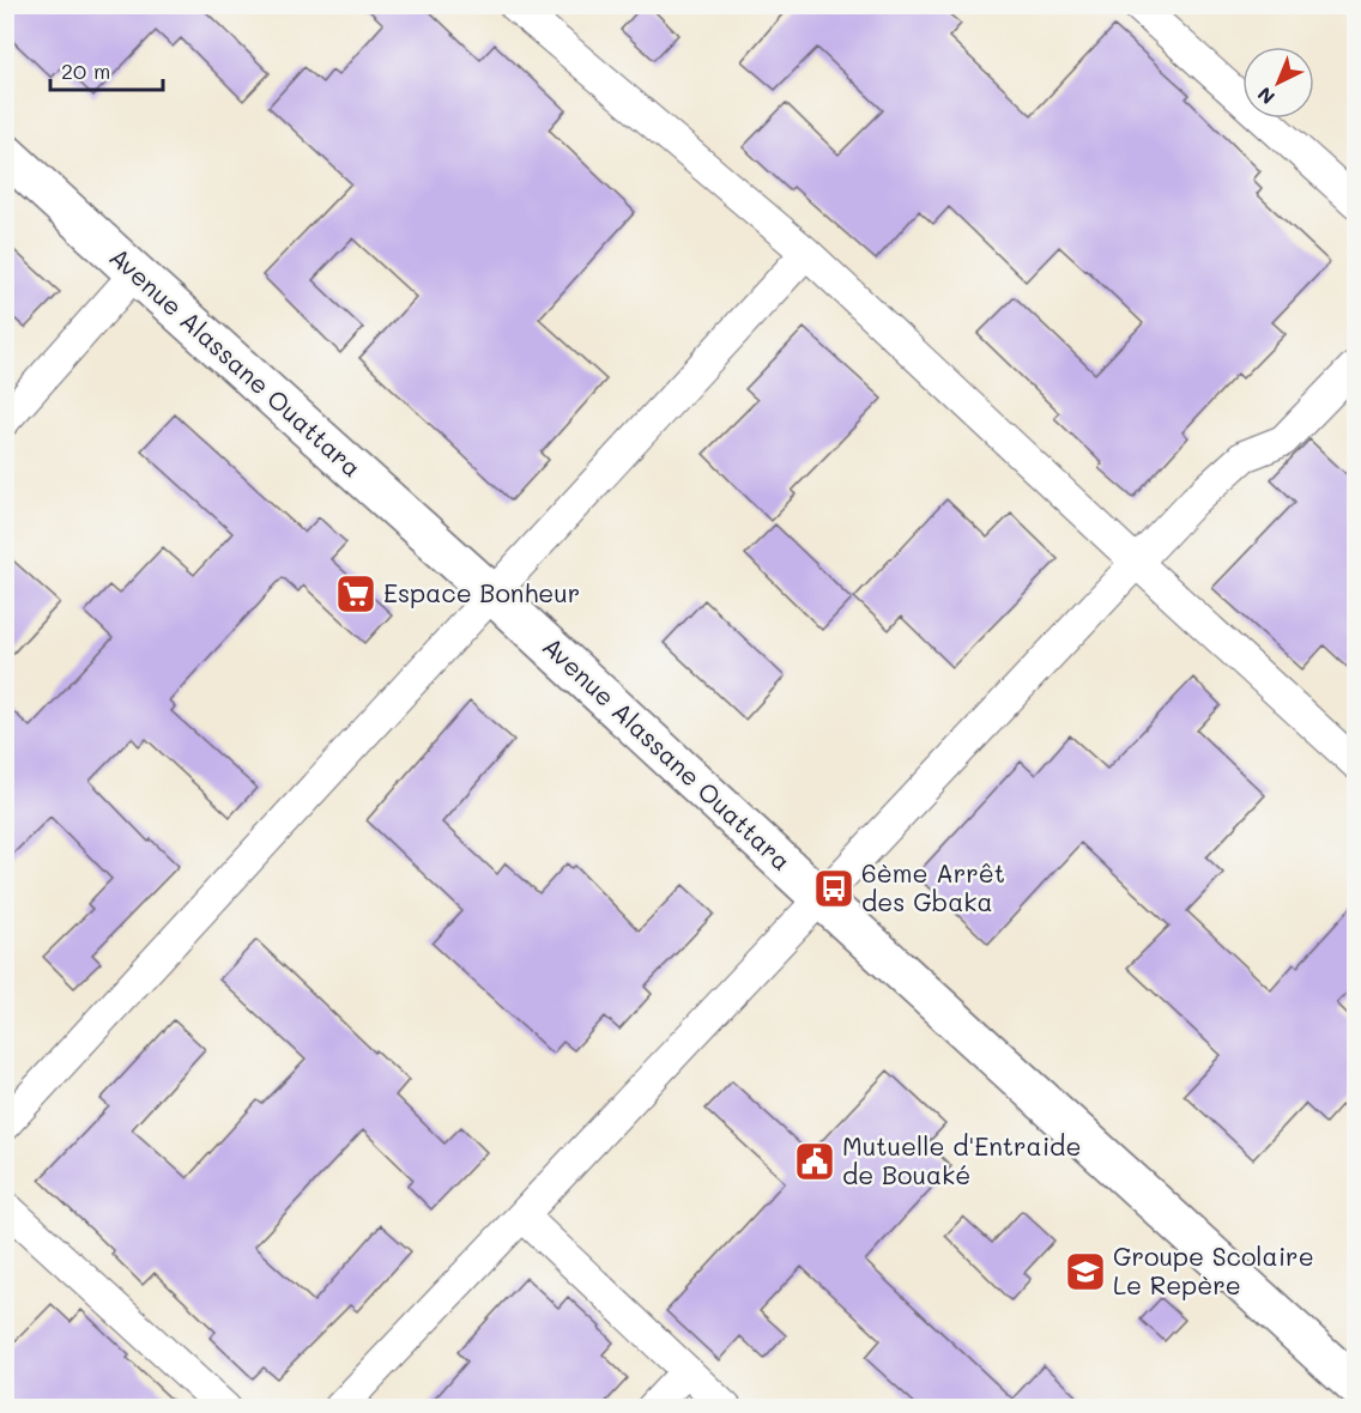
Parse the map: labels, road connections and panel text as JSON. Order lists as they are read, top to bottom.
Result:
{
  "streets": {
    "street": ["Avenue Alassane Ouattara"]
  },
  "places": {
    "supermarket": ["Espace Bonheur"],
    "bus stop": ["6ème Arrêt des Gbaka"],
    "public building": ["Mutuelle d'Entraide de Bouaké"],
    "school or university": ["Groupe Scolaire Le Repère"]
  },
  "scale_bar": "20 m",
  "north": "bottom left"
}
